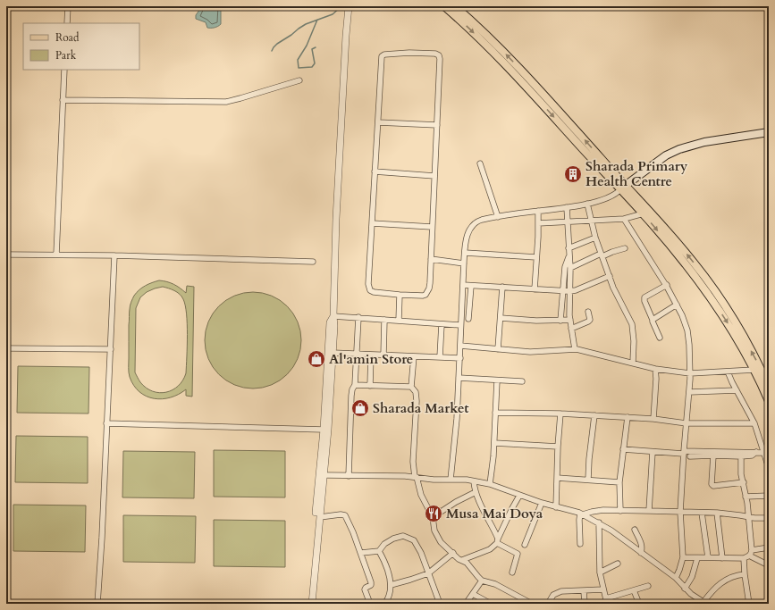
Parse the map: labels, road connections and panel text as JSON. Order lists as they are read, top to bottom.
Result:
{
  "places": {
    "building": ["Sharada Primary Health Centre"],
    "shop": ["Al'amin Store", "Sharada Market"],
    "restaurant": ["Musa Mai Doya"]
  },
  "legend": ["Road", "Park"]
}
